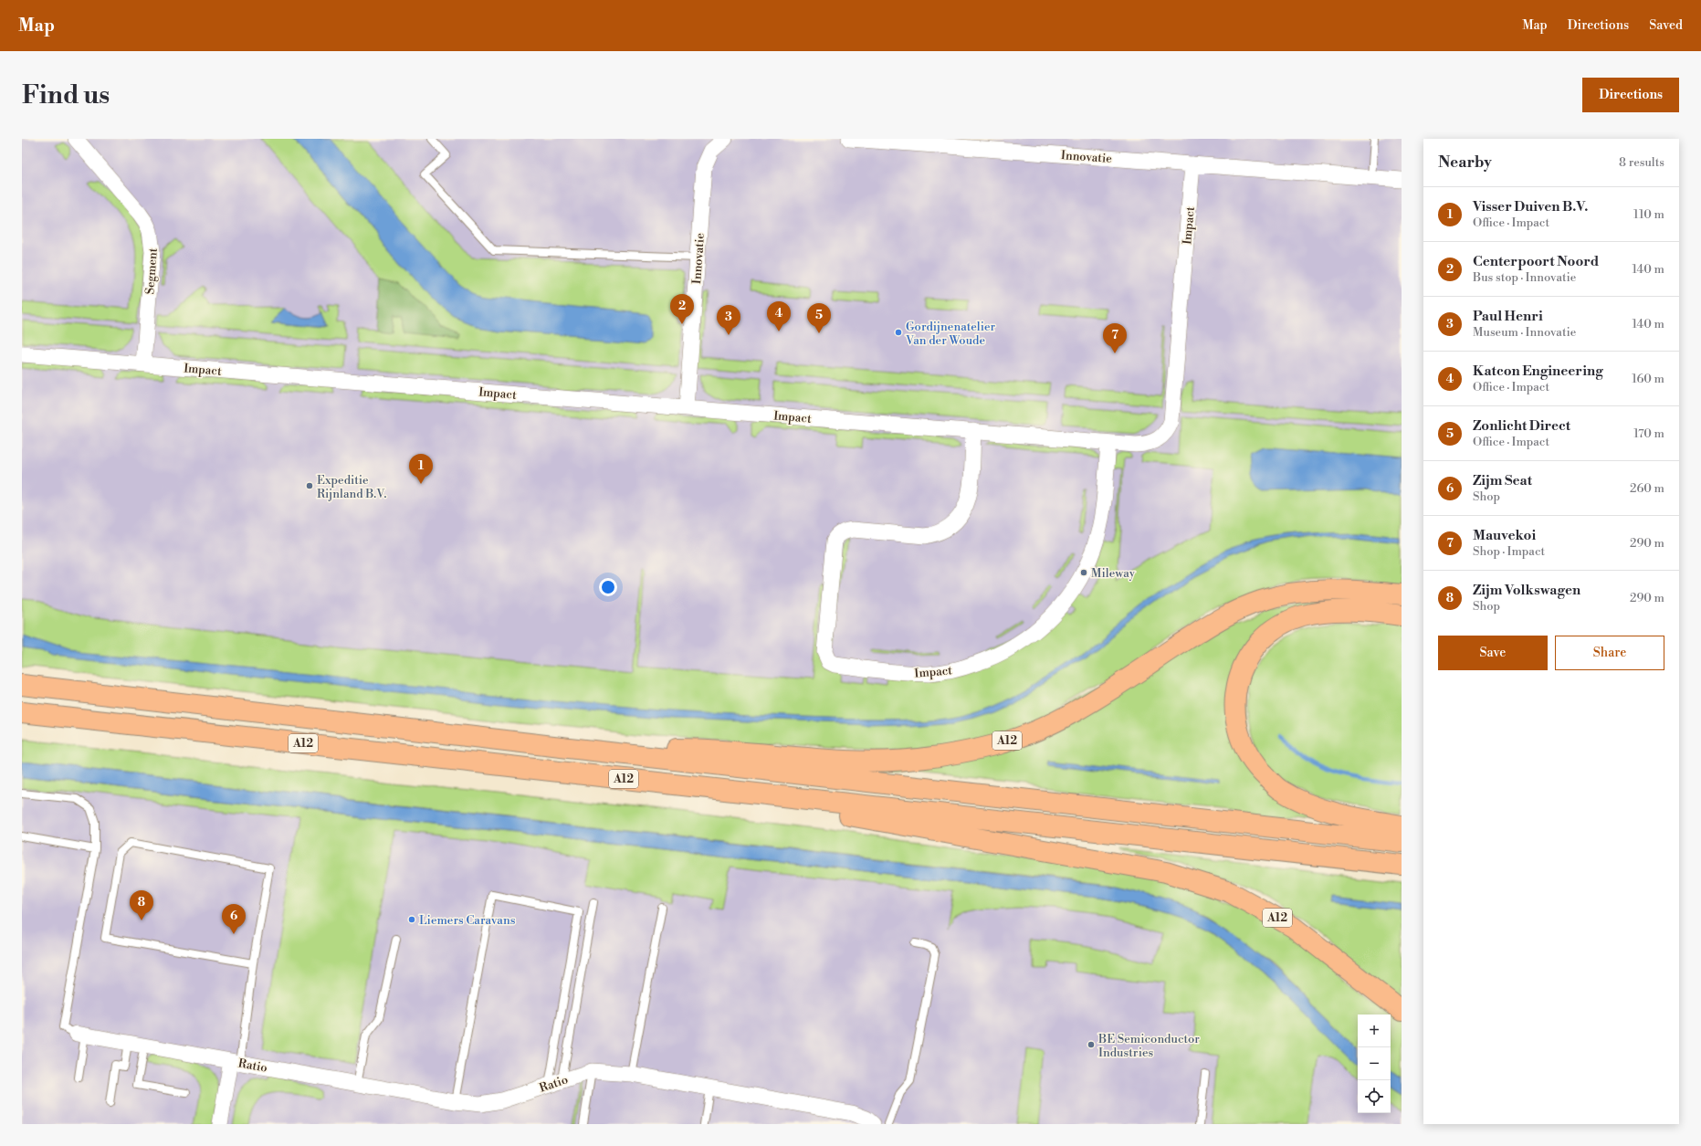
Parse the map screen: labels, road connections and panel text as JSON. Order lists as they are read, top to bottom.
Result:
{
  "streets": {
    "highway": ["A12"],
    "street": [
      "Innovatie",
      "Impact",
      "Segment",
      "Ratio"
    ]
  },
  "crossings": [
    ["Innovatie", "Impact"],
    ["Impact", "Segment"]
  ],
  "places": [
    "Gordijnenatelier Van der Woude",
    "Expeditie Rijnland B.V.",
    "Mileway",
    "Liemers Caravans",
    "BE Semiconductor Industries"
  ],
  "page": {
    "header": "Map",
    "nav": ["Map", "Directions", "Saved"],
    "buttons": [
      "Directions",
      ["Save", "Share"]
    ],
    "title": "Find us",
    "heading": ["Nearby", "8 results"],
    "list": [
      {
        "mark": "1",
        "name": "Visser Duiven B.V.",
        "note": "Office · Impact",
        "value": "110 m"
      },
      {
        "mark": "2",
        "name": "Centerpoort Noord",
        "note": "Bus stop · Innovatie",
        "value": "140 m"
      },
      {
        "mark": "3",
        "name": "Paul Henri",
        "note": "Museum · Innovatie",
        "value": "140 m"
      },
      {
        "mark": "4",
        "name": "Katcon Engineering",
        "note": "Office · Impact",
        "value": "160 m"
      },
      {
        "mark": "5",
        "name": "Zonlicht Direct",
        "note": "Office · Impact",
        "value": "170 m"
      },
      {
        "mark": "6",
        "name": "Zijm Seat",
        "note": "Shop",
        "value": "260 m"
      },
      {
        "mark": "7",
        "name": "Mauvekoi",
        "note": "Shop · Impact",
        "value": "290 m"
      },
      {
        "mark": "8",
        "name": "Zijm Volkswagen",
        "note": "Shop",
        "value": "290 m"
      }
    ],
    "pins": [
      "2",
      "4",
      "5",
      "3",
      "7",
      "1",
      "8",
      "6"
    ],
    "map_buttons": ["+", "−"]
  }
}
